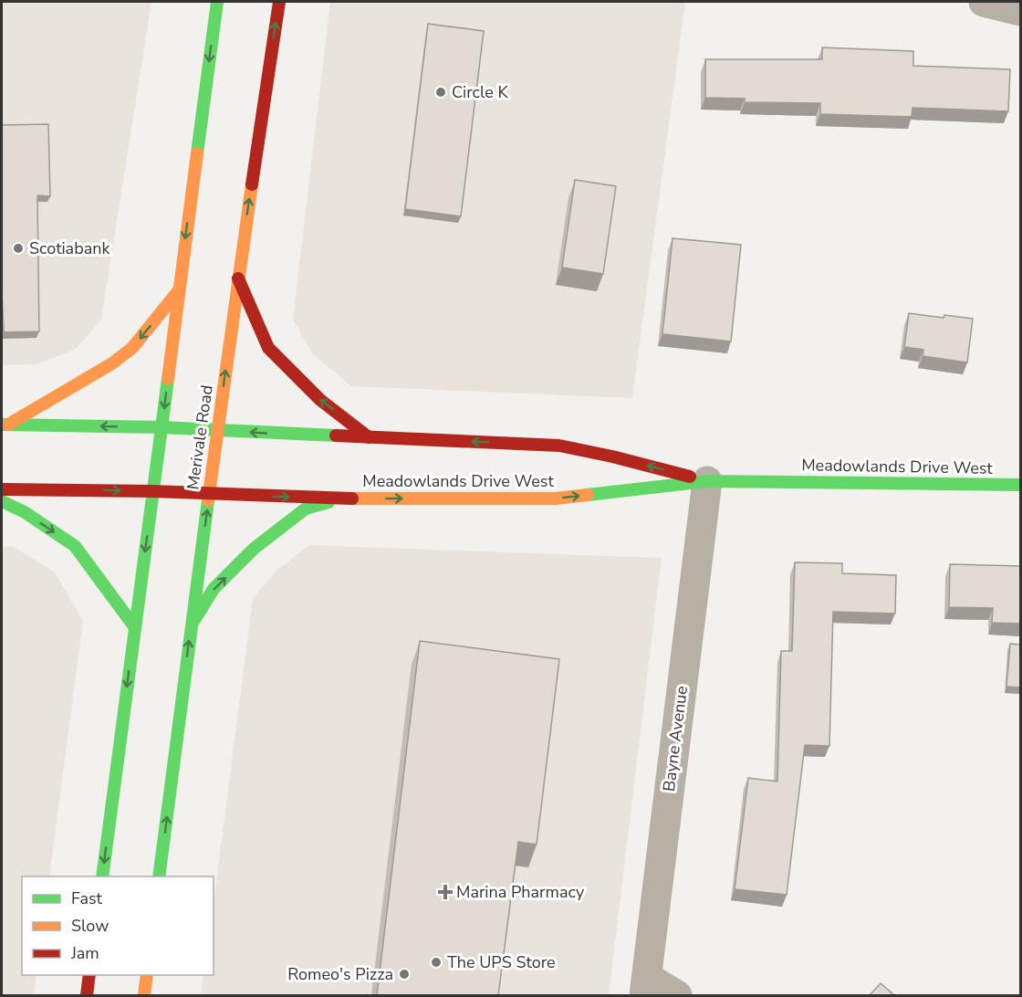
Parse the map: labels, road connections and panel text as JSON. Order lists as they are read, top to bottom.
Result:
{
  "streets": {
    "main road": ["Merivale Road", "Meadowlands Drive West"],
    "street": ["Bayne Avenue"]
  },
  "crossings": [
    ["Merivale Road", "Meadowlands Drive West"],
    ["Meadowlands Drive West", "Bayne Avenue"]
  ],
  "places": {
    "other": [
      "Circle K",
      "Scotiabank",
      "The UPS Store",
      "Romeo's Pizza"
    ],
    "health": ["Marina Pharmacy"]
  },
  "legend": ["Fast", "Slow", "Jam"]
}
